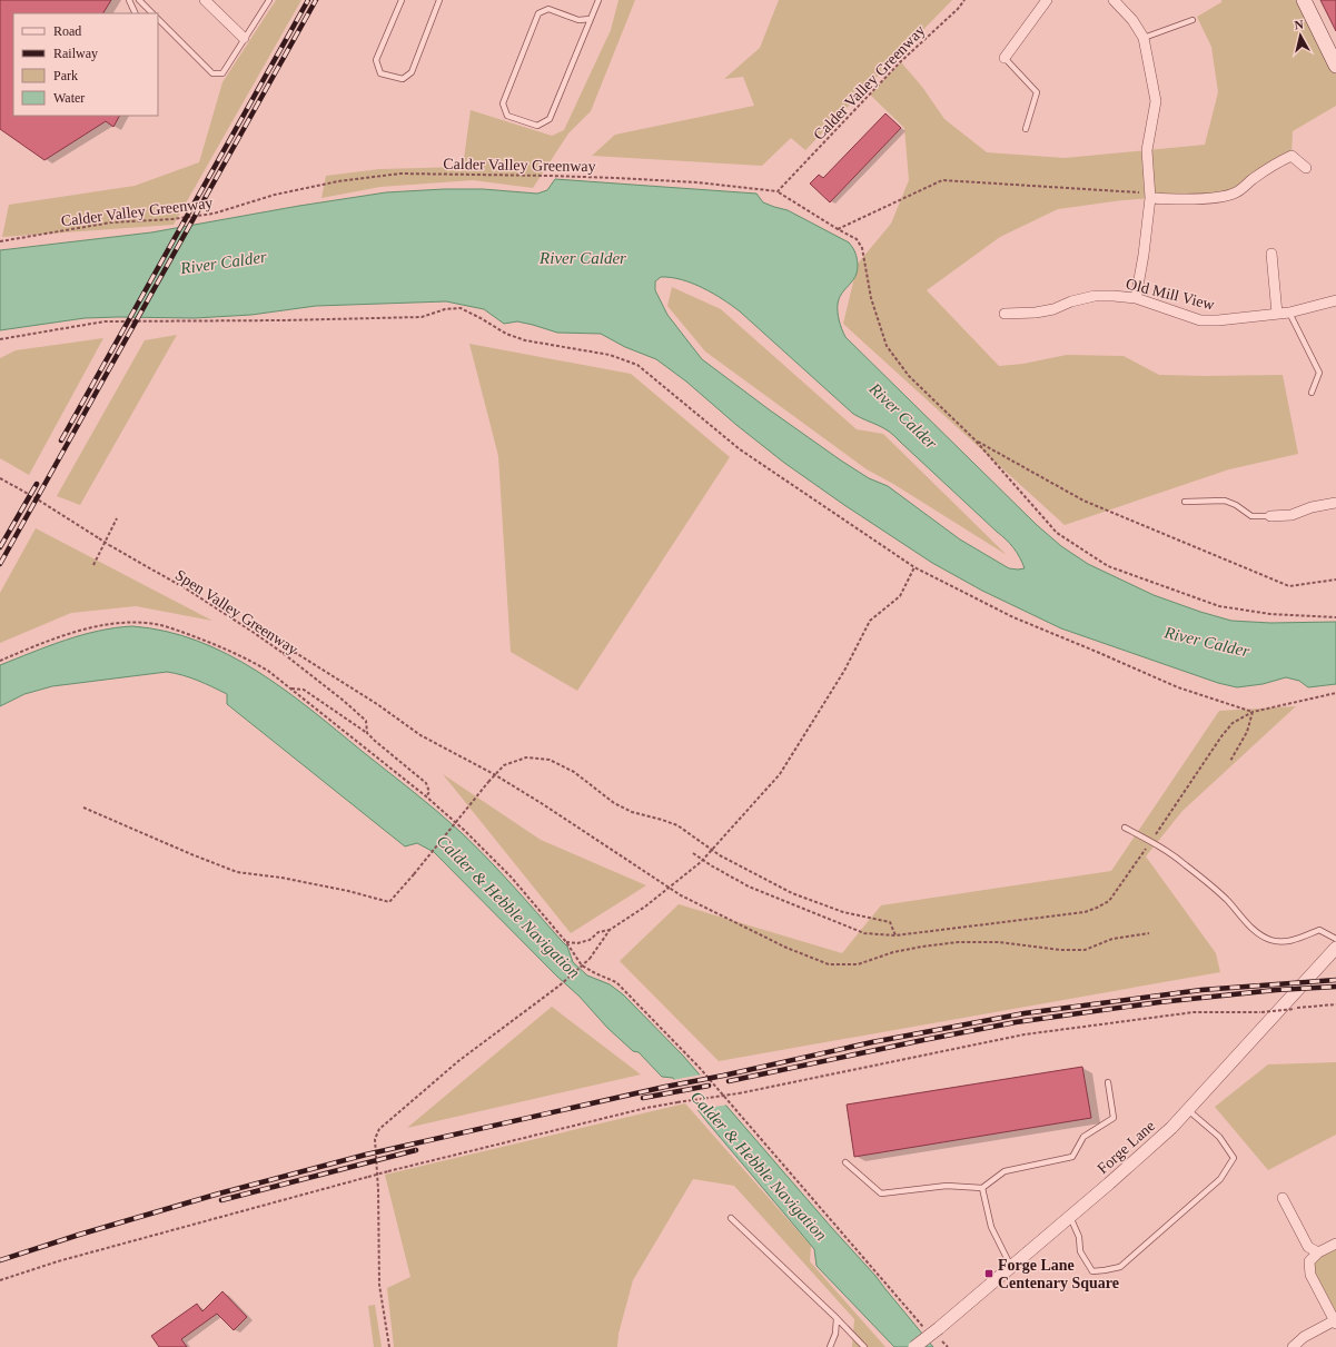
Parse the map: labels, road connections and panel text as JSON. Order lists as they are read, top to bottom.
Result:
{
  "streets": {
    "street": ["Old Mill View", "Forge Lane"],
    "path": ["Calder Valley Greenway", "Spen Valley Greenway"]
  },
  "water": ["River Calder", "Calder & Hebble Navigation"],
  "places": {
    "transit": ["Forge Lane Centenary Square"]
  },
  "legend": [
    "Road",
    "Railway",
    "Park",
    "Water"
  ],
  "north": "top"
}
